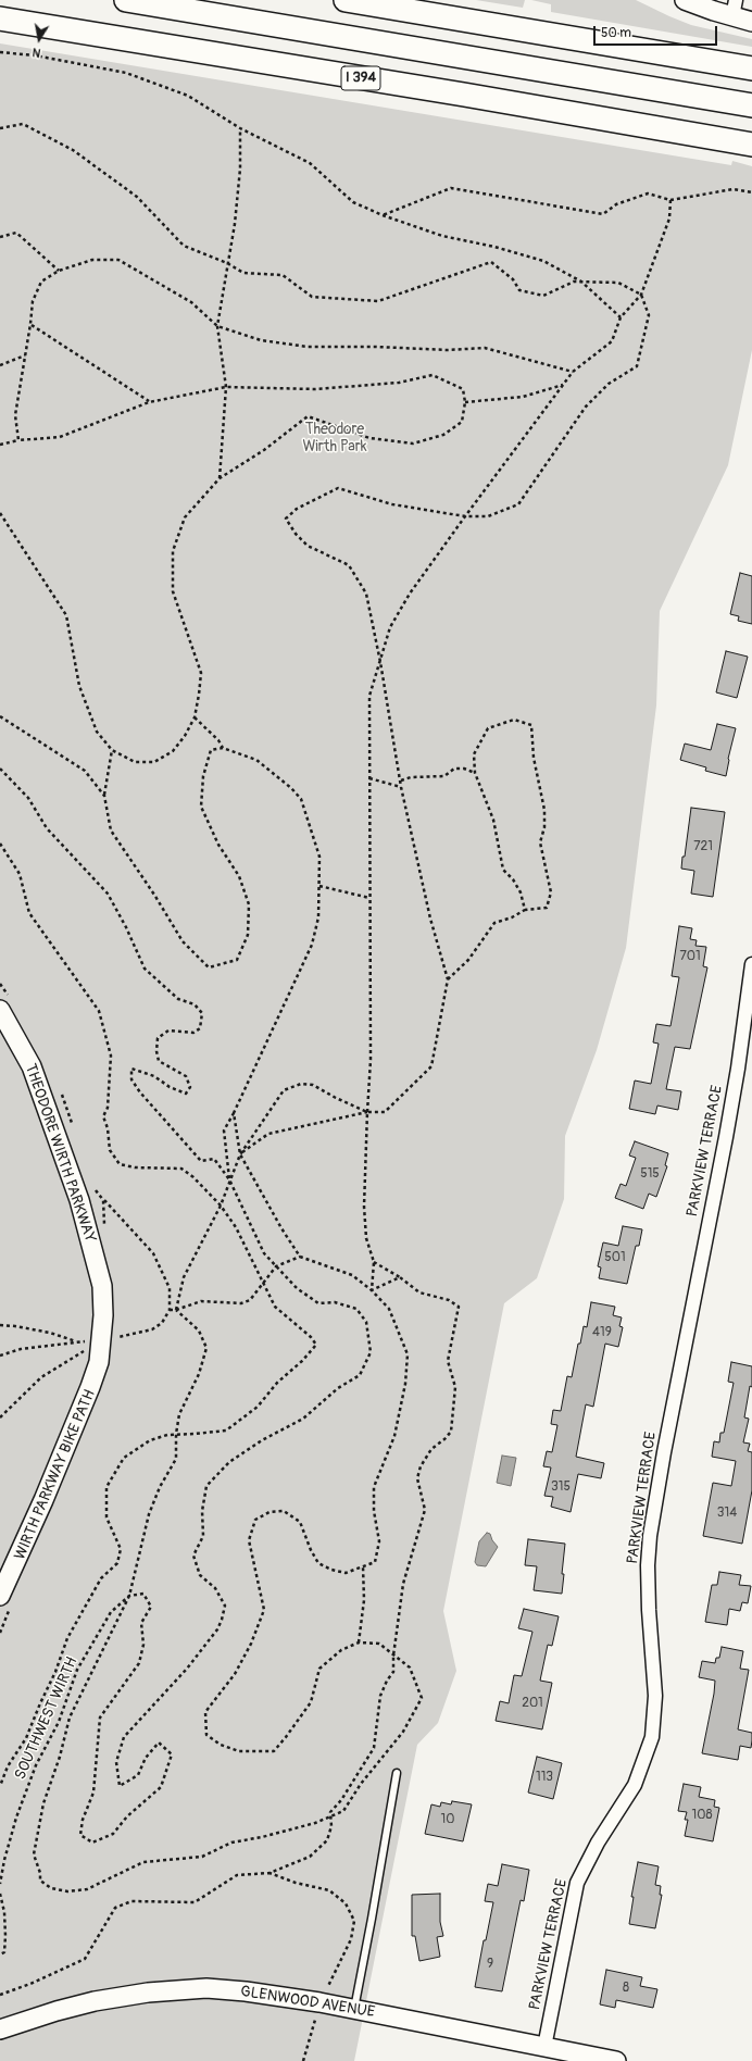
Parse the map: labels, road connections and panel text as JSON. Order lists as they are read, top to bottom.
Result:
{
  "streets": {
    "highway": ["I 394"],
    "street": ["PARKVIEW TERRACE", "THEODORE WIRTH PARKWAY", "GLENWOOD AVENUE"],
    "path": ["SOUTHWEST WIRTH"]
  },
  "crossings": [
    ["PARKVIEW TERRACE", "GLENWOOD AVENUE"]
  ],
  "parks": ["Theodore Wirth Park"],
  "house_numbers": [
    "721",
    "701",
    "515",
    "501",
    "419",
    "315",
    "314",
    "201",
    "113",
    "108",
    "10",
    "9",
    "8"
  ],
  "scale_bar": "50 m",
  "north": "bottom"
}
